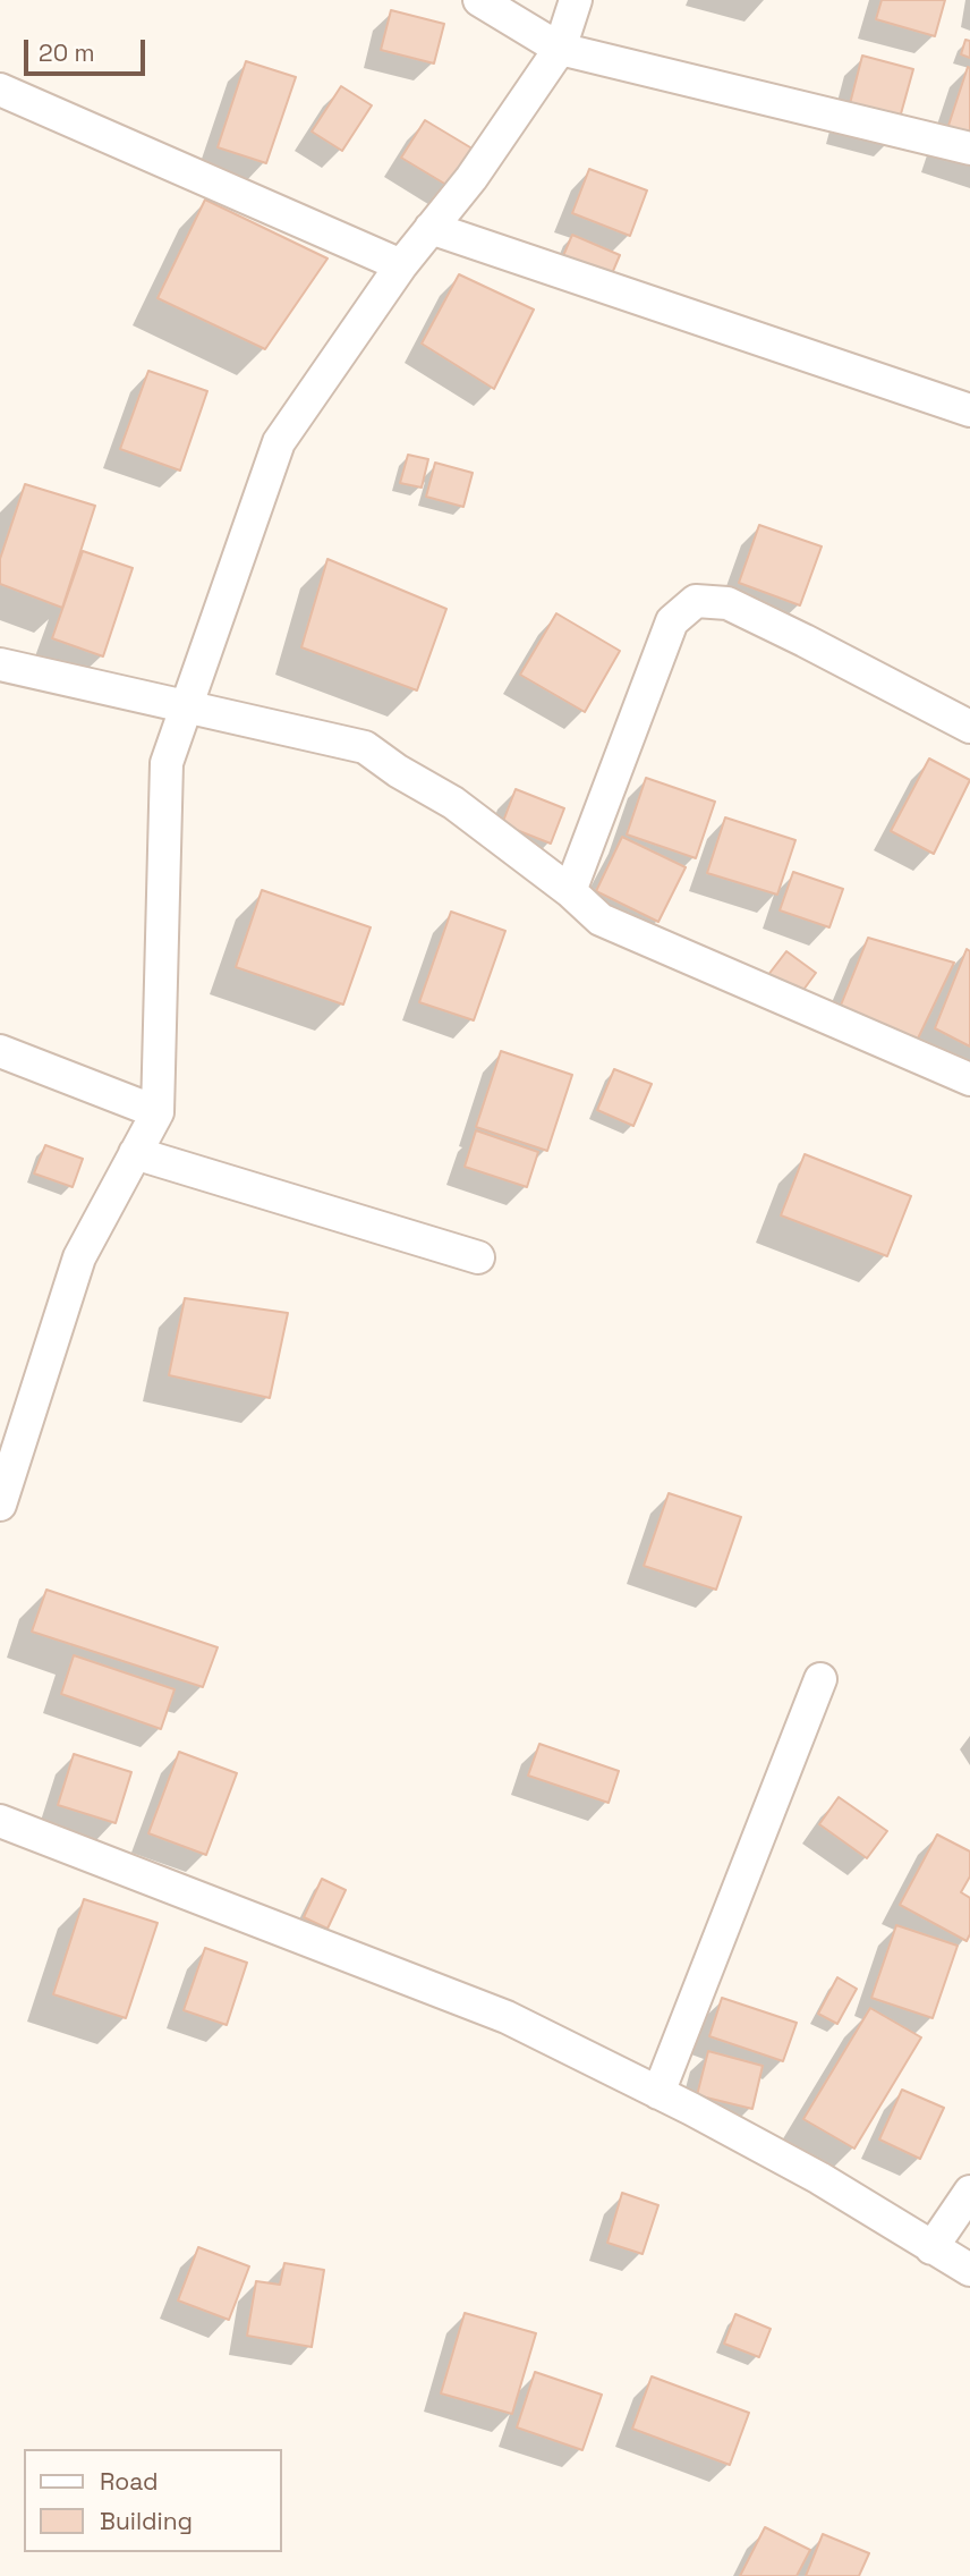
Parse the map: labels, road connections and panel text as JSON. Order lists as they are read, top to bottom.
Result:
{
  "legend": ["Road", "Building"],
  "scale_bar": "20 m"
}
